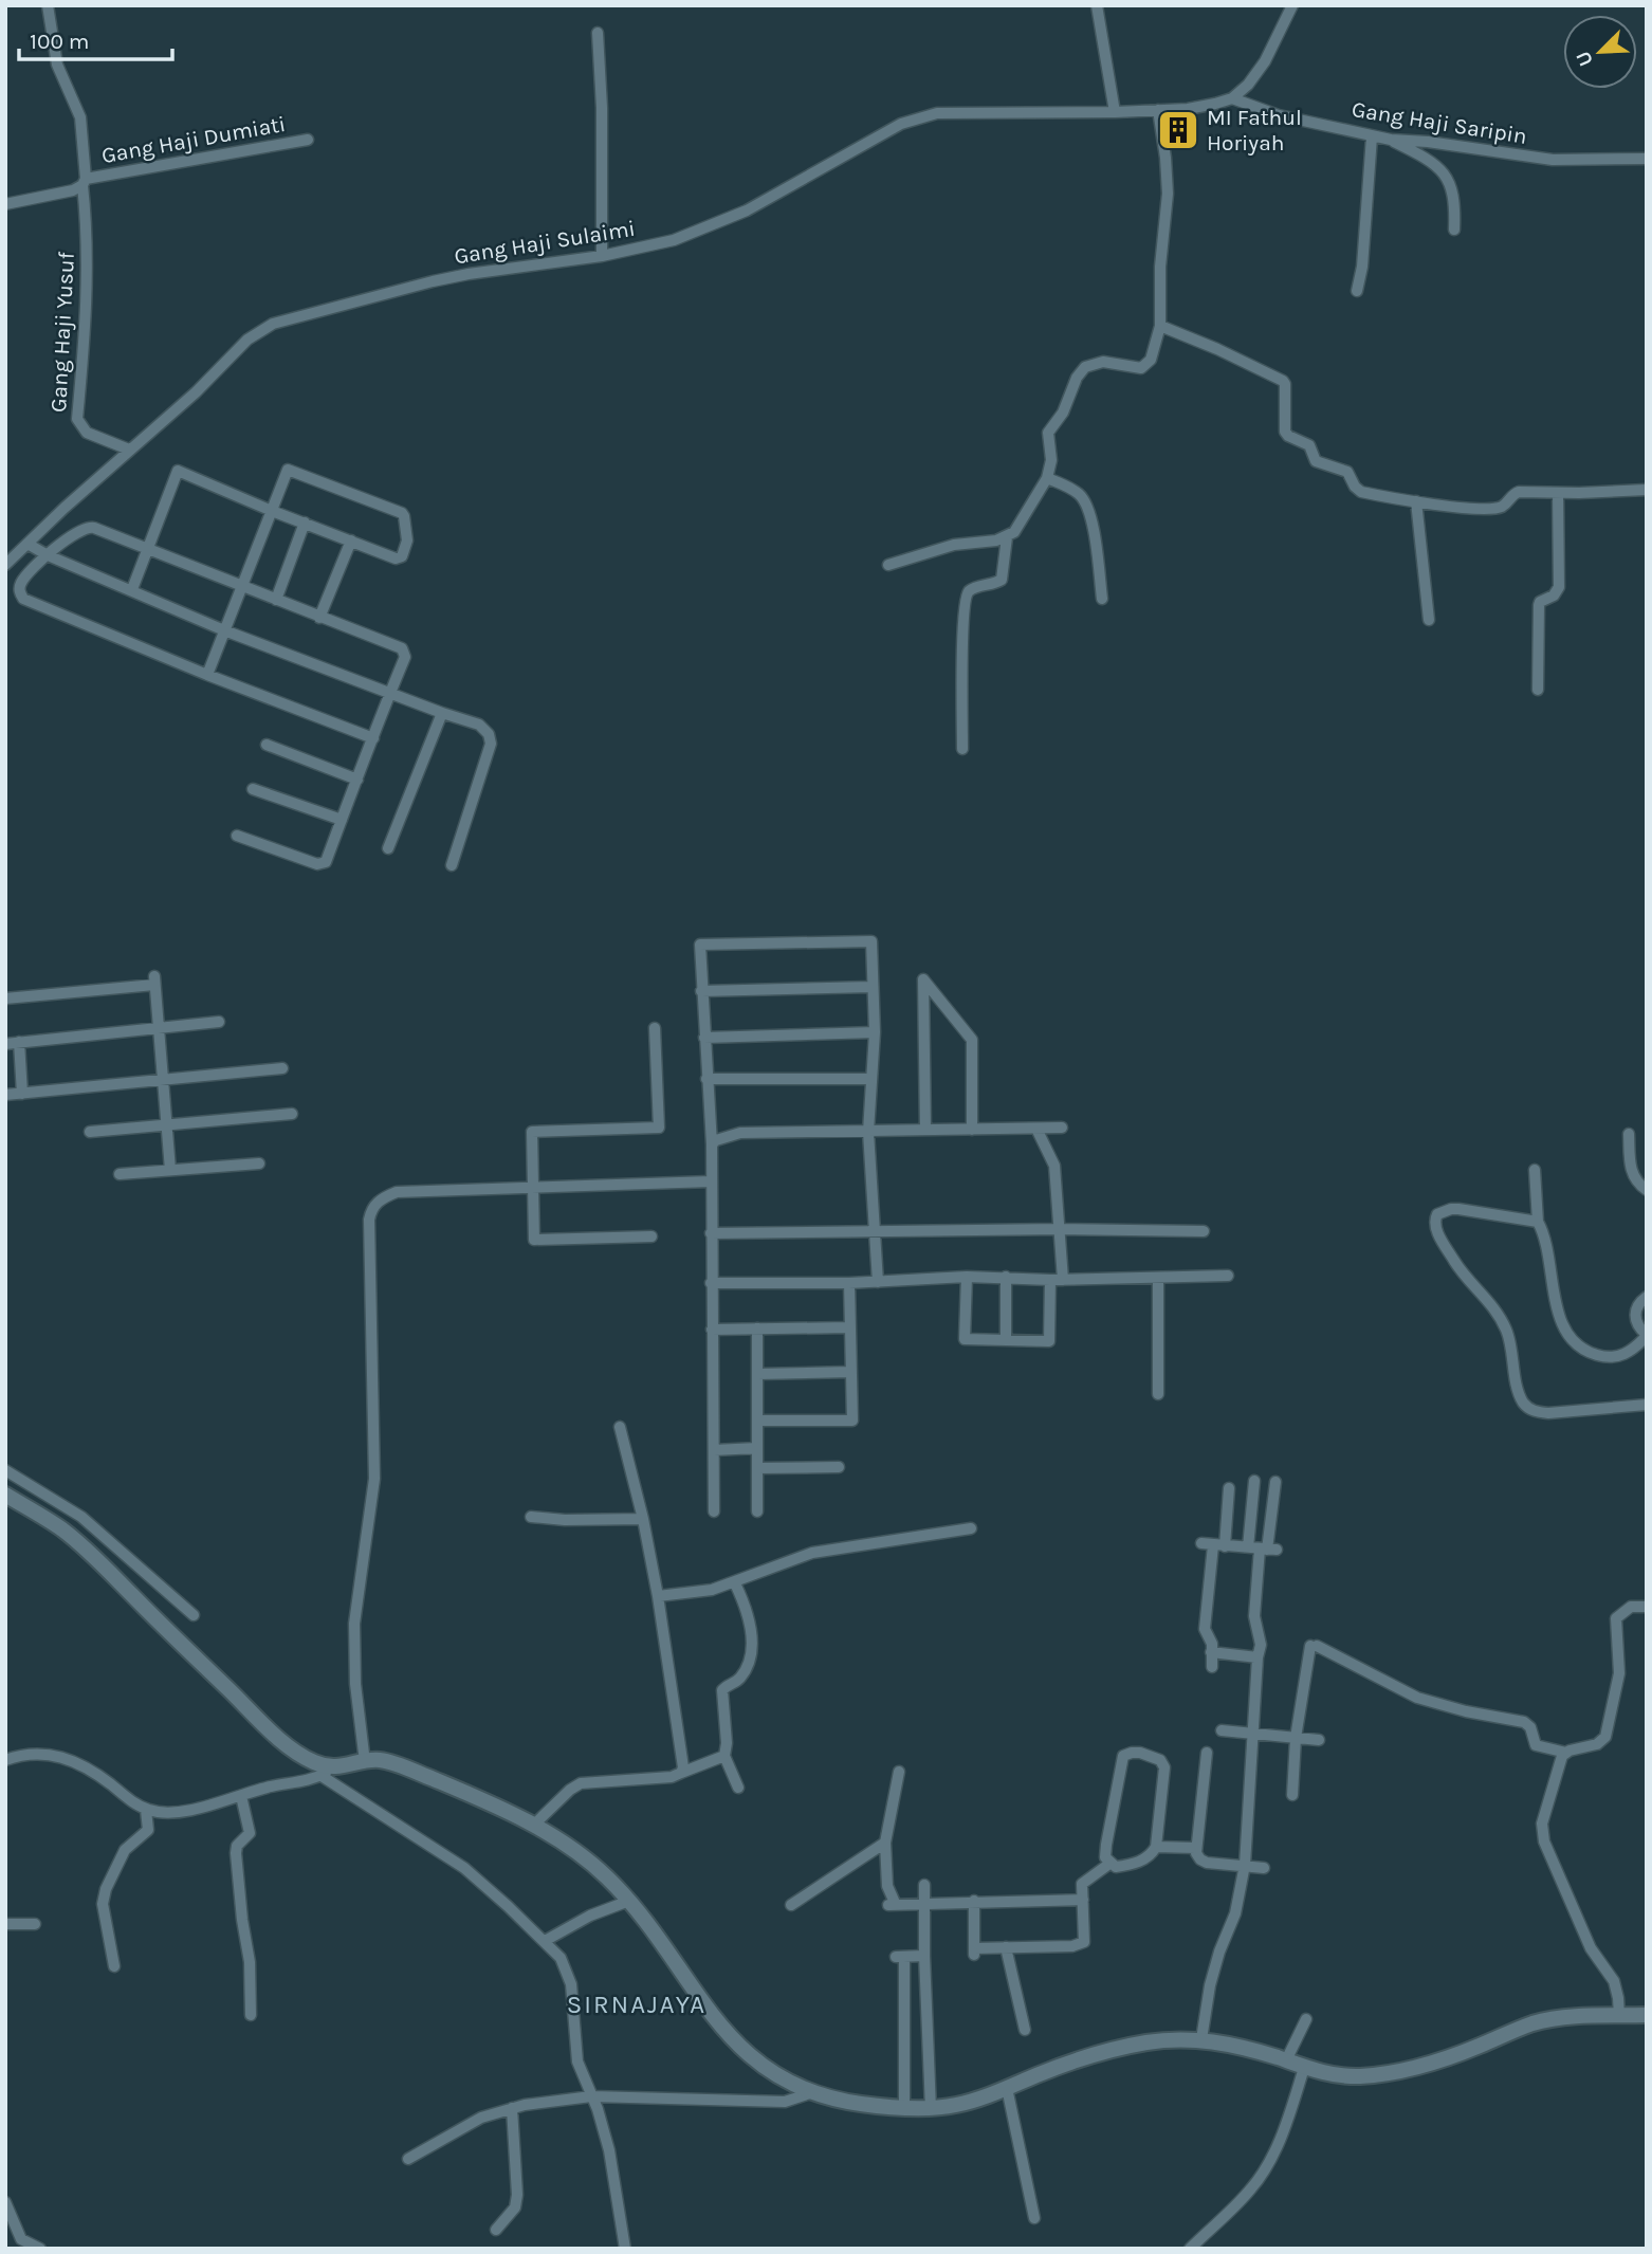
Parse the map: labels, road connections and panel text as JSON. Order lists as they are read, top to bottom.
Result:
{
  "streets": {
    "street": [
      "Gang Haji Saripin",
      "Gang Haji Dumiati",
      "Gang Haji Sulaimi",
      "Gang Haji Yusuf"
    ]
  },
  "crossings": [
    ["Gang Haji Saripin", "Gang Haji Sulaimi"],
    ["Gang Haji Dumiati", "Gang Haji Yusuf"],
    ["Gang Haji Sulaimi", "Gang Haji Yusuf"]
  ],
  "districts": ["SIRNAJAYA"],
  "places": {
    "building": ["MI Fathul Horiyah"]
  },
  "scale_bar": "100 m",
  "north": "bottom left"
}
